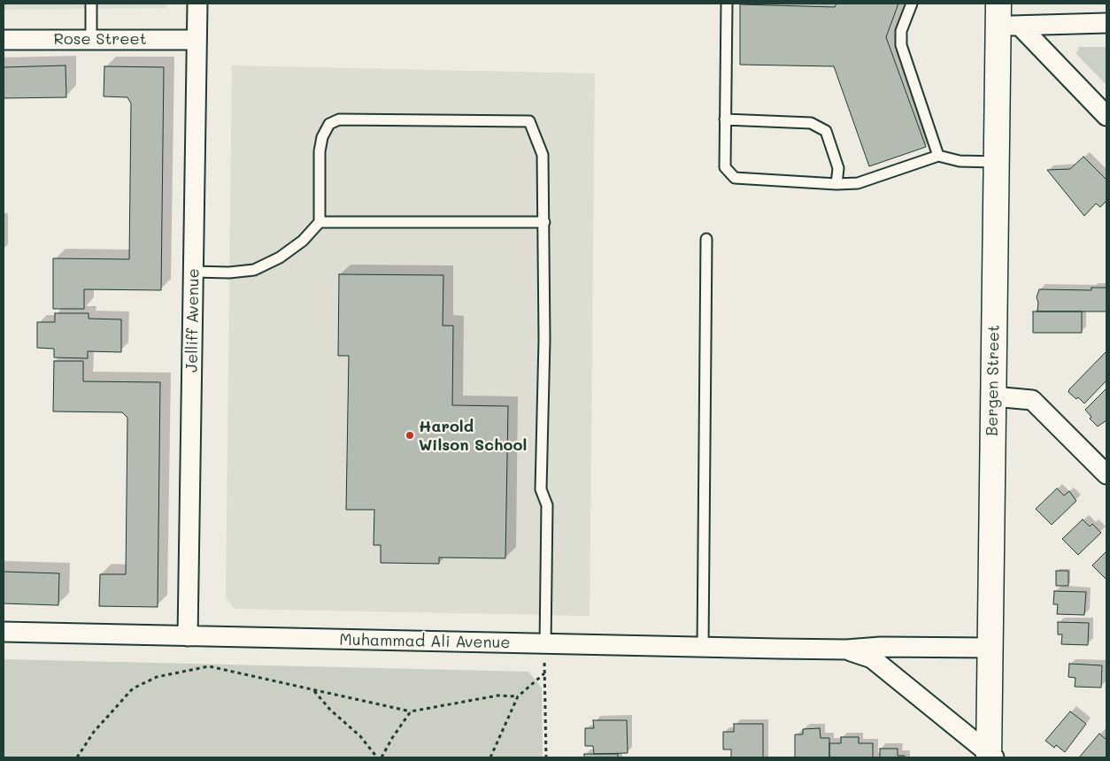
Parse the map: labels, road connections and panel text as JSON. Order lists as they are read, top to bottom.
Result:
{
  "streets": {
    "main road": ["Bergen Street"],
    "street": ["Rose Street", "Jelliff Avenue", "Muhammad Ali Avenue"]
  },
  "crossings": [
    ["Rose Street", "Jelliff Avenue"],
    ["Jelliff Avenue", "Muhammad Ali Avenue"],
    ["Bergen Street", "Muhammad Ali Avenue"]
  ],
  "places": ["Harold Wilson School"]
}
